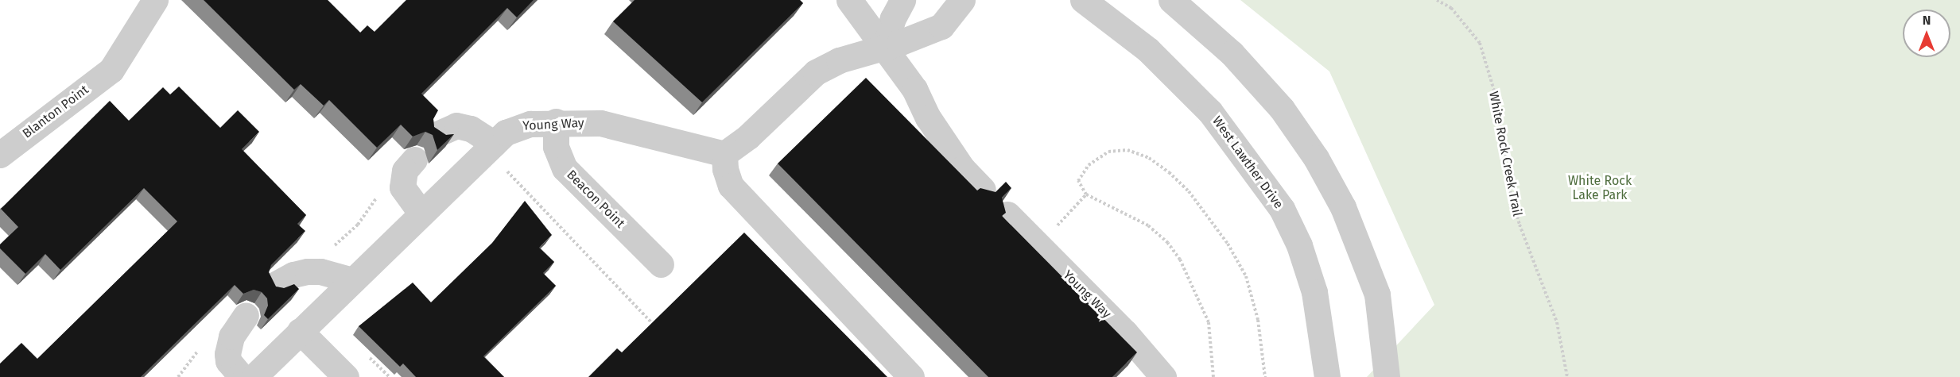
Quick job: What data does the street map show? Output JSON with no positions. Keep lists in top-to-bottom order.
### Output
{
  "streets": {
    "street": [
      "Blanton Point",
      "Young Way",
      "West Lawther Drive",
      "Beacon Point"
    ],
    "path": ["White Rock Creek Trail"]
  },
  "crossings": [
    ["Young Way", "Beacon Point"]
  ],
  "parks": ["White Rock Lake Park"],
  "north": "top"
}
